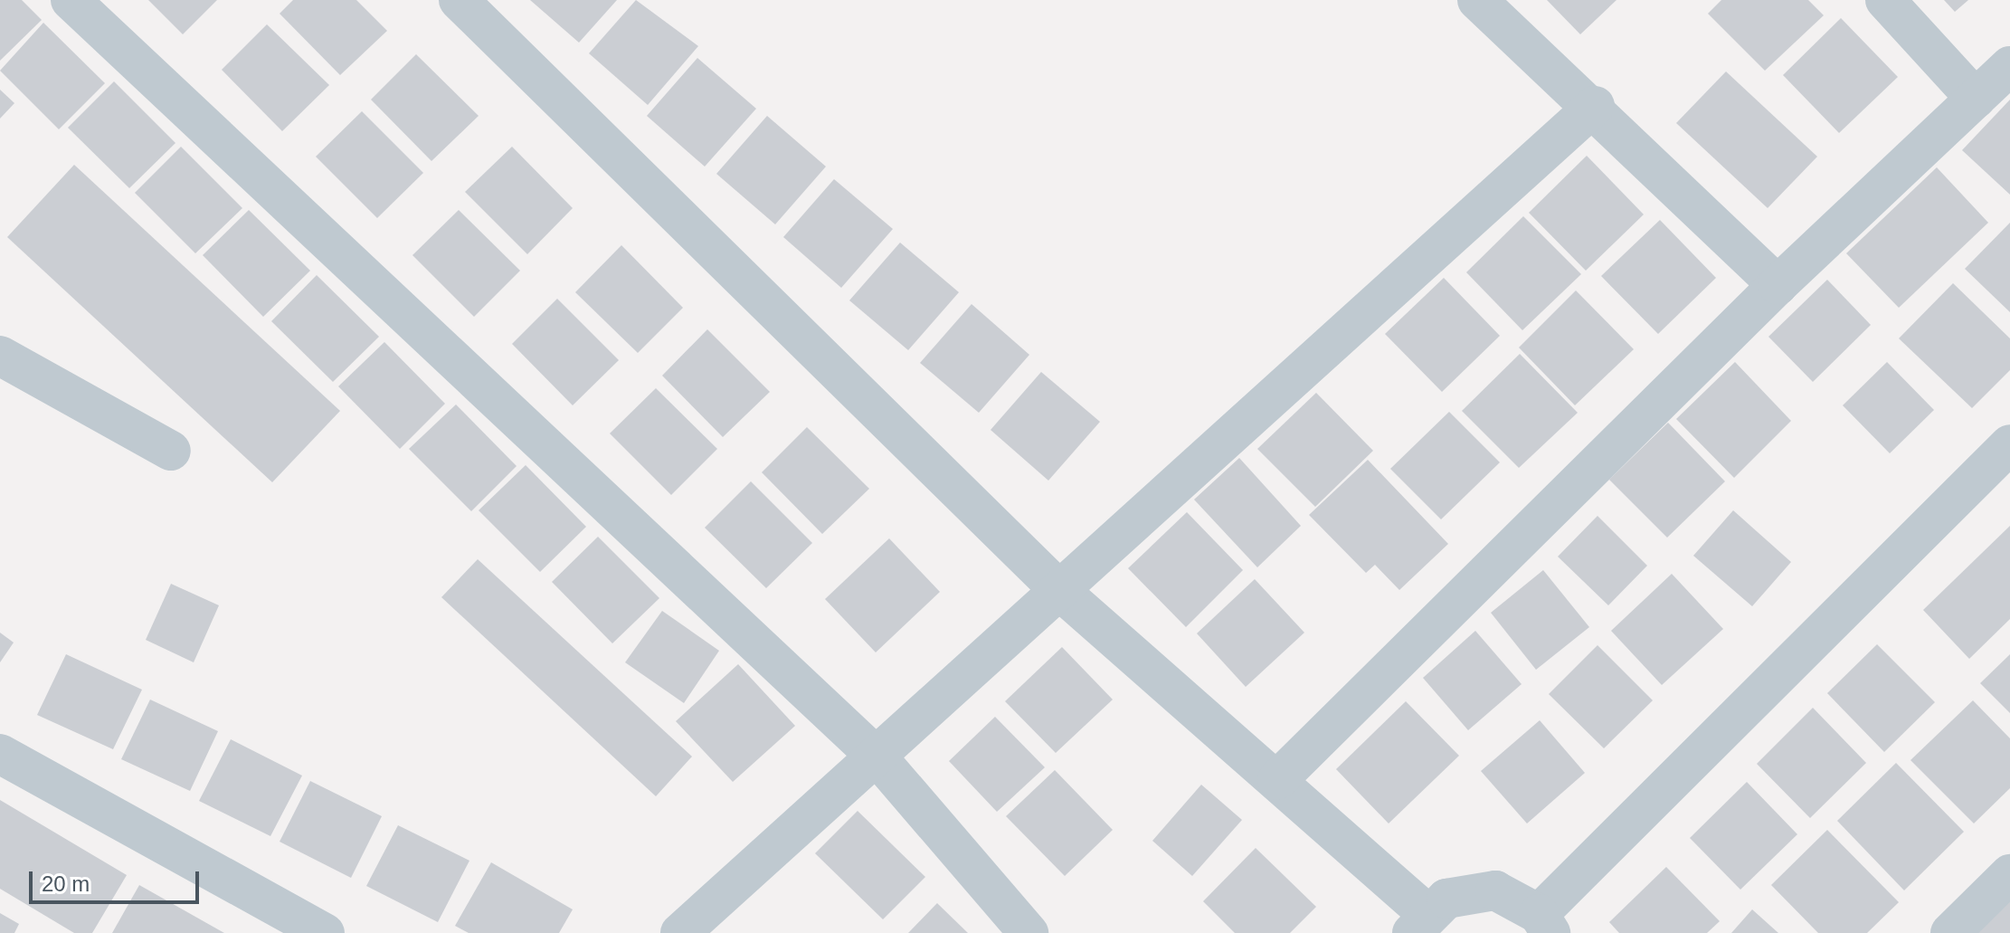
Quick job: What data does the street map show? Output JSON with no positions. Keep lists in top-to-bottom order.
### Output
{
  "scale_bar": "20 m"
}
